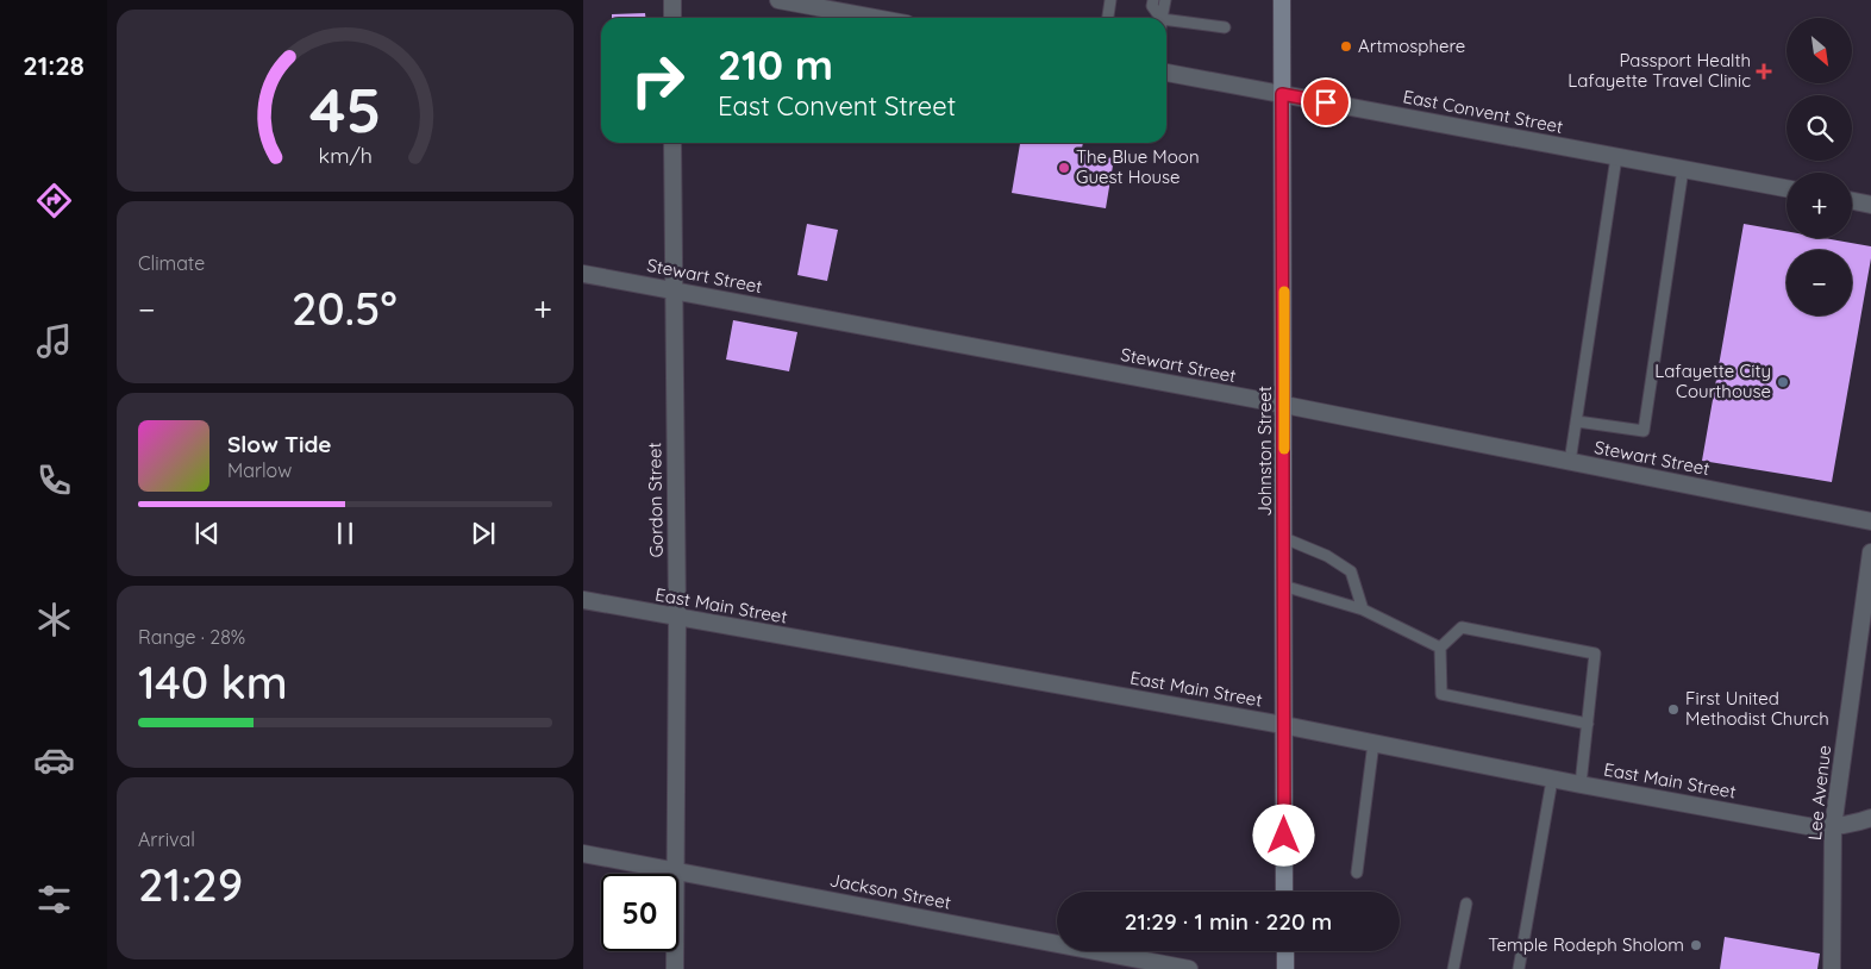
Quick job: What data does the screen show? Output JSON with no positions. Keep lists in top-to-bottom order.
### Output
{
  "streets": {
    "main road": ["Johnston Street"],
    "street": [
      "East Convent Street",
      "Stewart Street",
      "Gordon Street",
      "East Main Street",
      "Lee Avenue",
      "Jackson Street"
    ]
  },
  "crossings": [
    ["East Convent Street", "Johnston Street"],
    ["Stewart Street", "Johnston Street"],
    ["Stewart Street", "Gordon Street"],
    ["Johnston Street", "East Main Street"],
    ["Gordon Street", "East Main Street"],
    ["Gordon Street", "Jackson Street"],
    ["East Main Street", "Lee Avenue"]
  ],
  "places": {
    "other": [
      "Artmosphere",
      "The Blue Moon Guest House",
      "Lafayette City Courthouse",
      "First United Methodist Church",
      "Temple Rodeph Sholom"
    ],
    "health": ["Passport Health Lafayette Travel Clinic"]
  },
  "north": "bottom right",
  "page": {
    "tabs": "21:28",
    "map_buttons": ["+", "−"],
    "turn": ["210 m", "East Convent Street"],
    "tile": [
      "Climate",
      ["Range · 28%", "140 km"],
      ["Arrival", "21:29"]
    ],
    "heat": ["−", "20.5°", "+"],
    "song": ["Slow Tide", "Marlow"],
    "limit": "50",
    "trip": "21:29 · 1 min · 220 m",
    "gauge": ["45", "km/h"]
  }
}
